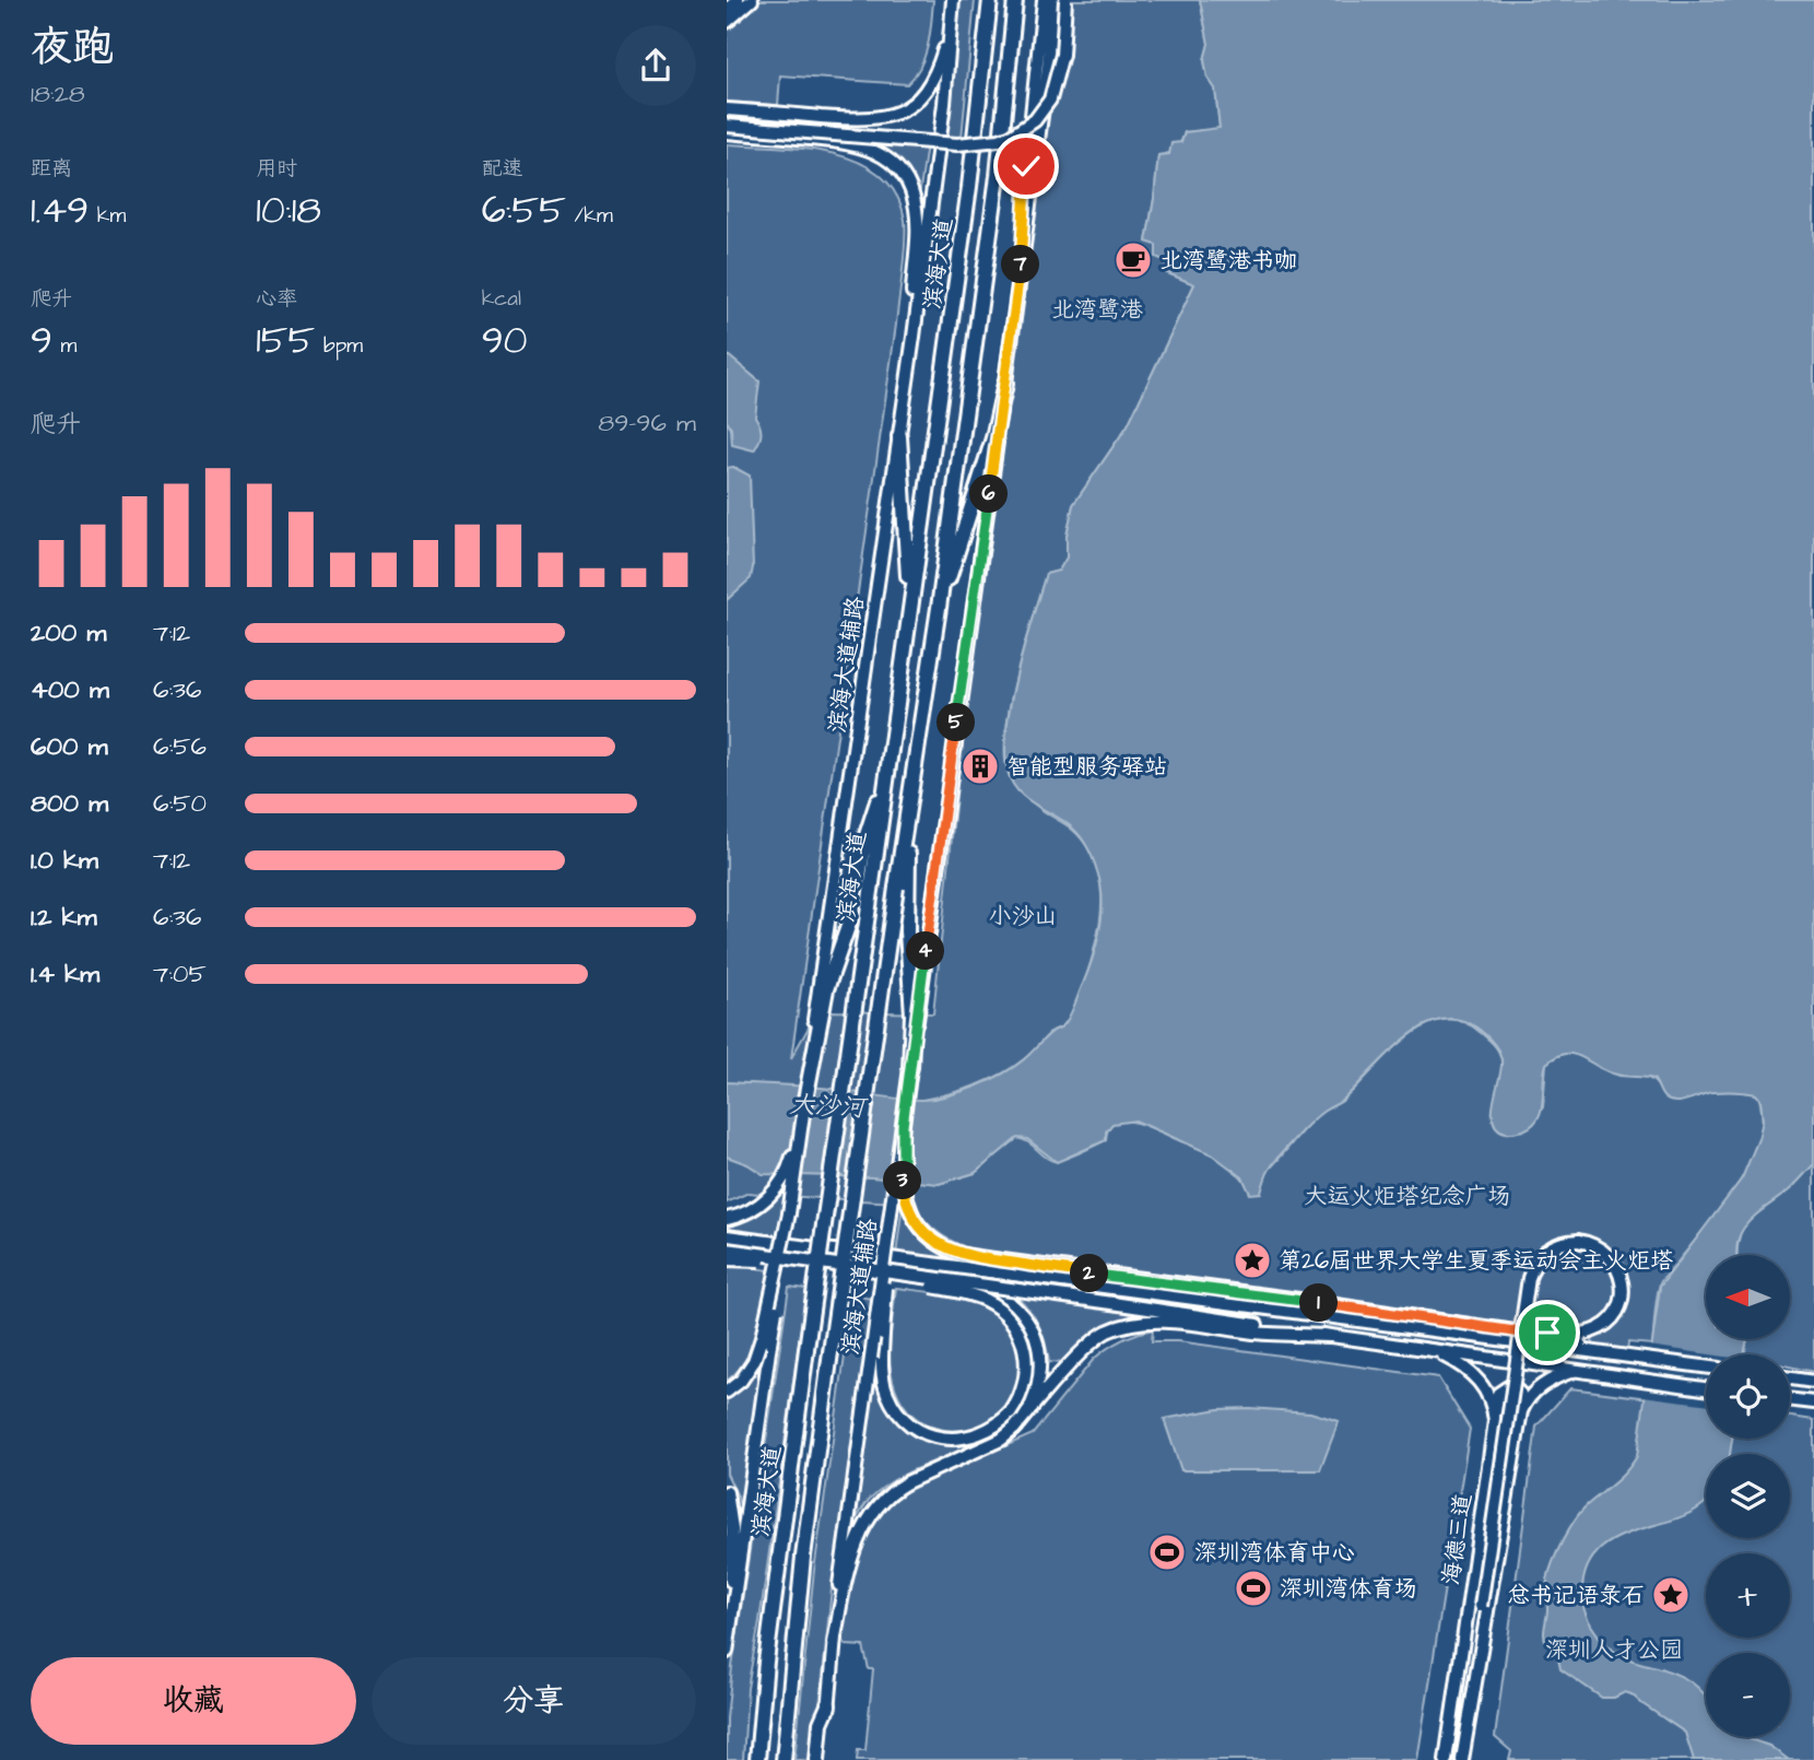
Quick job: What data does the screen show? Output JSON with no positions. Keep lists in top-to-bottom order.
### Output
{
  "streets": {
    "highway": ["滨海大道"],
    "main road": ["滨海大道辅路", "海德三道"]
  },
  "water": ["大沙河"],
  "parks": [
    "北湾鹭港",
    "小沙山",
    "大运火炬塔纪念广场",
    "深圳人才公园"
  ],
  "places": {
    "cafe": ["北湾鹭港书咖"],
    "building": ["智能型服务驿站"],
    "place": ["第26届世界大学生夏季运动会主火炬塔", "总书记语录石"],
    "sports": ["深圳湾体育中心", "深圳湾体育场"]
  },
  "north": "left",
  "page": {
    "heading": ["夜跑", "18:28"],
    "stats": [
      ["距离", "1.49 km"],
      ["用时", "10:18"],
      ["配速", "6:55 /km"],
      ["爬升", "9 m"],
      ["心率", "155 bpm"],
      ["kcal", "90"]
    ],
    "pins": [
      "7",
      "6",
      "5",
      "4",
      "3",
      "2",
      "1"
    ],
    "chart": ["爬升", "89–96 m"],
    "list": [
      {
        "name": "200 m",
        "note": "7:12"
      },
      {
        "name": "400 m",
        "note": "6:36"
      },
      {
        "name": "600 m",
        "note": "6:56"
      },
      {
        "name": "800 m",
        "note": "6:50"
      },
      {
        "name": "1.0 km",
        "note": "7:12"
      },
      {
        "name": "1.2 km",
        "note": "6:36"
      },
      {
        "name": "1.4 km",
        "note": "7:05"
      }
    ],
    "map_buttons": ["+", "−"],
    "buttons": ["收藏", "分享"]
  }
}
